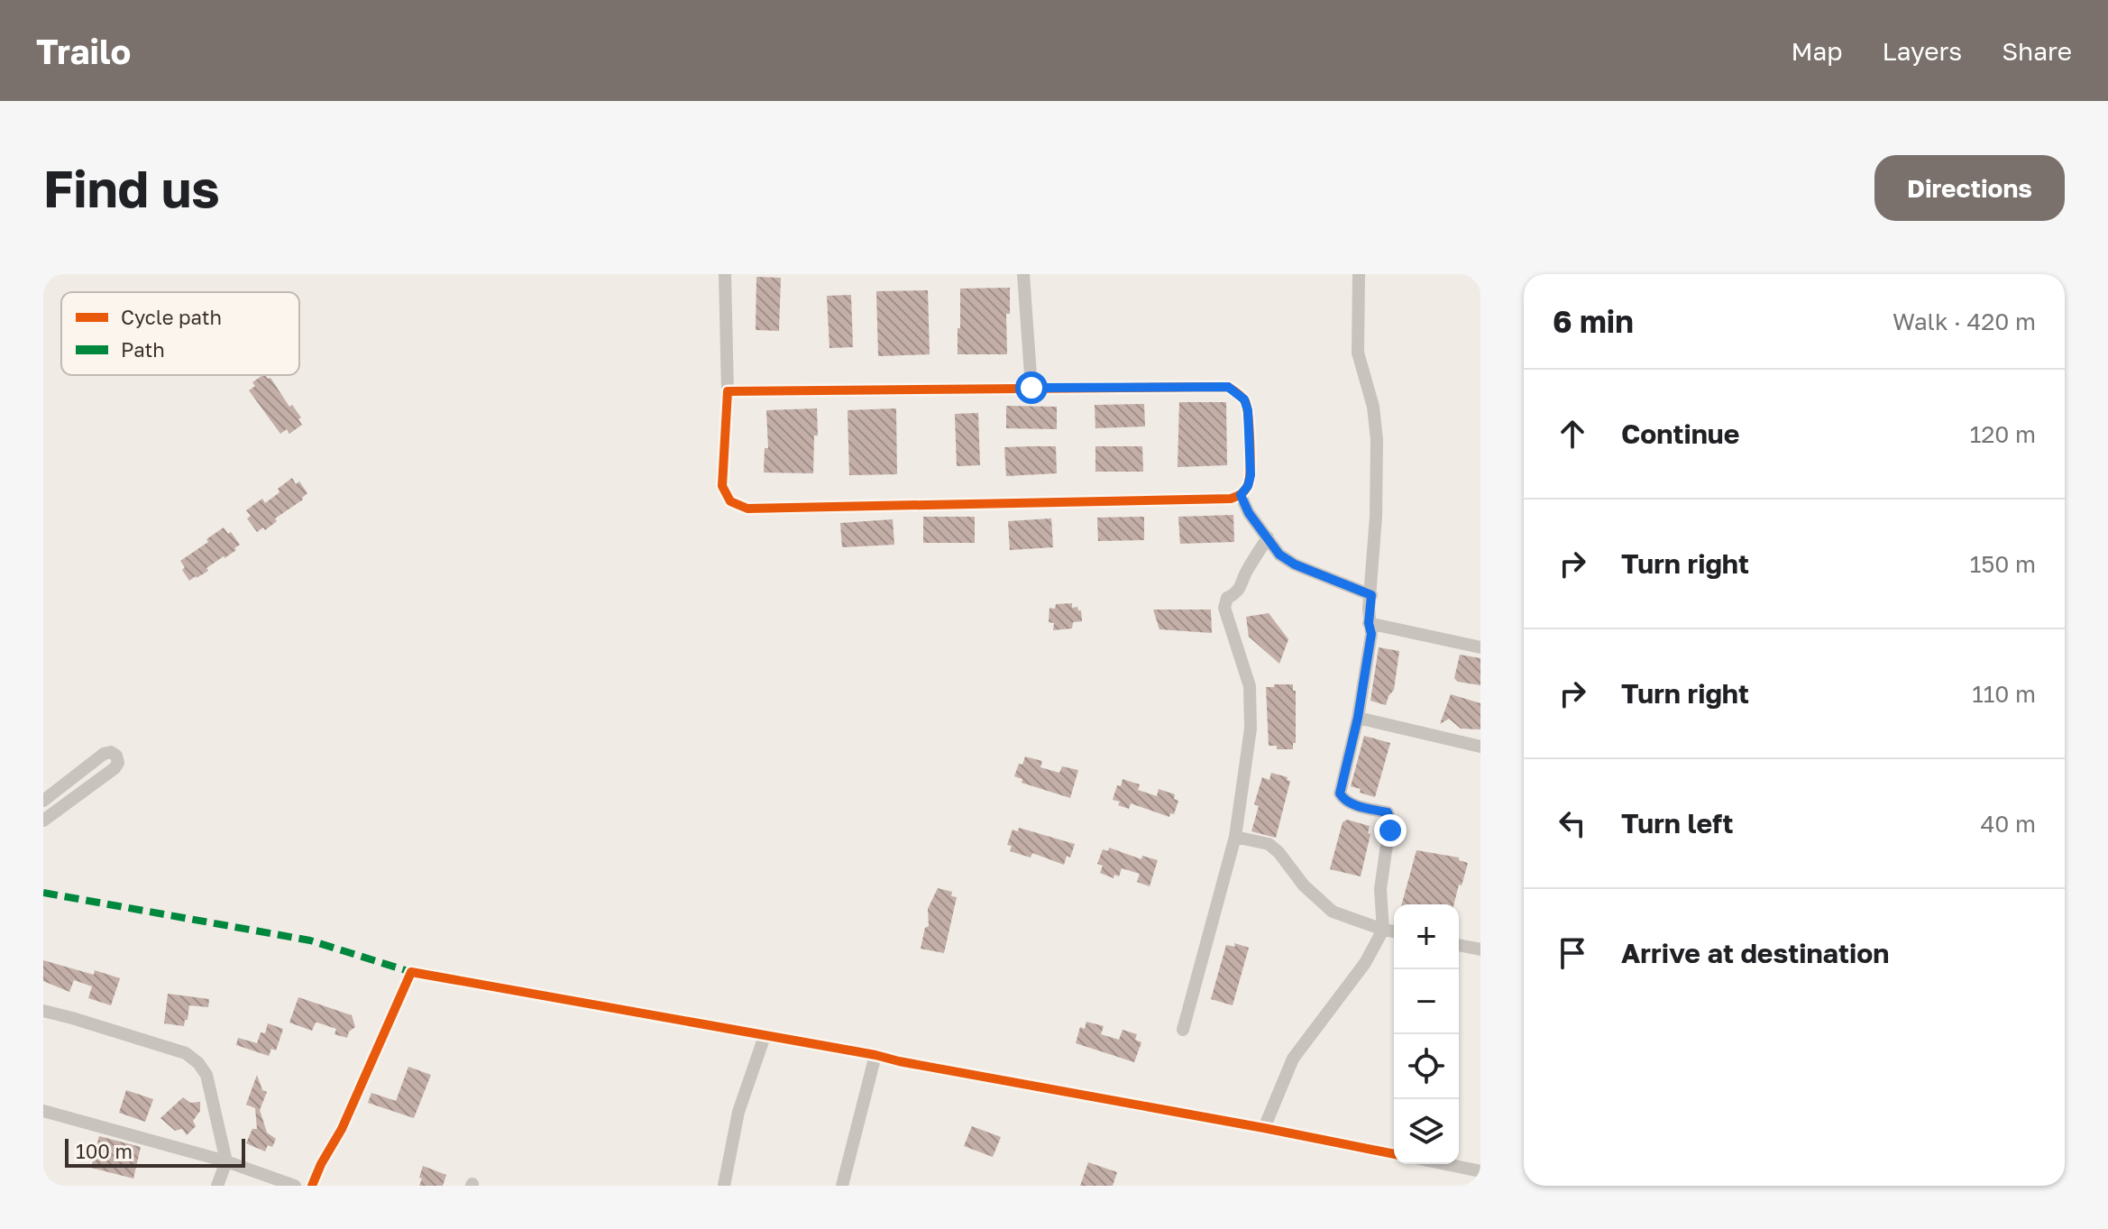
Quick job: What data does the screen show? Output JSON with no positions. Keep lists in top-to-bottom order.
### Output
{
  "legend": ["Cycle path", "Path"],
  "scale_bar": "100 m",
  "page": {
    "header": "Trailo",
    "nav": ["Map", "Layers", "Share"],
    "buttons": "Directions",
    "title": "Find us",
    "heading": ["6 min", "Walk · 420 m"],
    "list": [
      ["Continue", "120 m"],
      ["Turn right", "150 m"],
      ["Turn right", "110 m"],
      ["Turn left", "40 m"],
      "Arrive at destination"
    ],
    "map_buttons": ["+", "−"],
    "scale": "100 m"
  }
}
